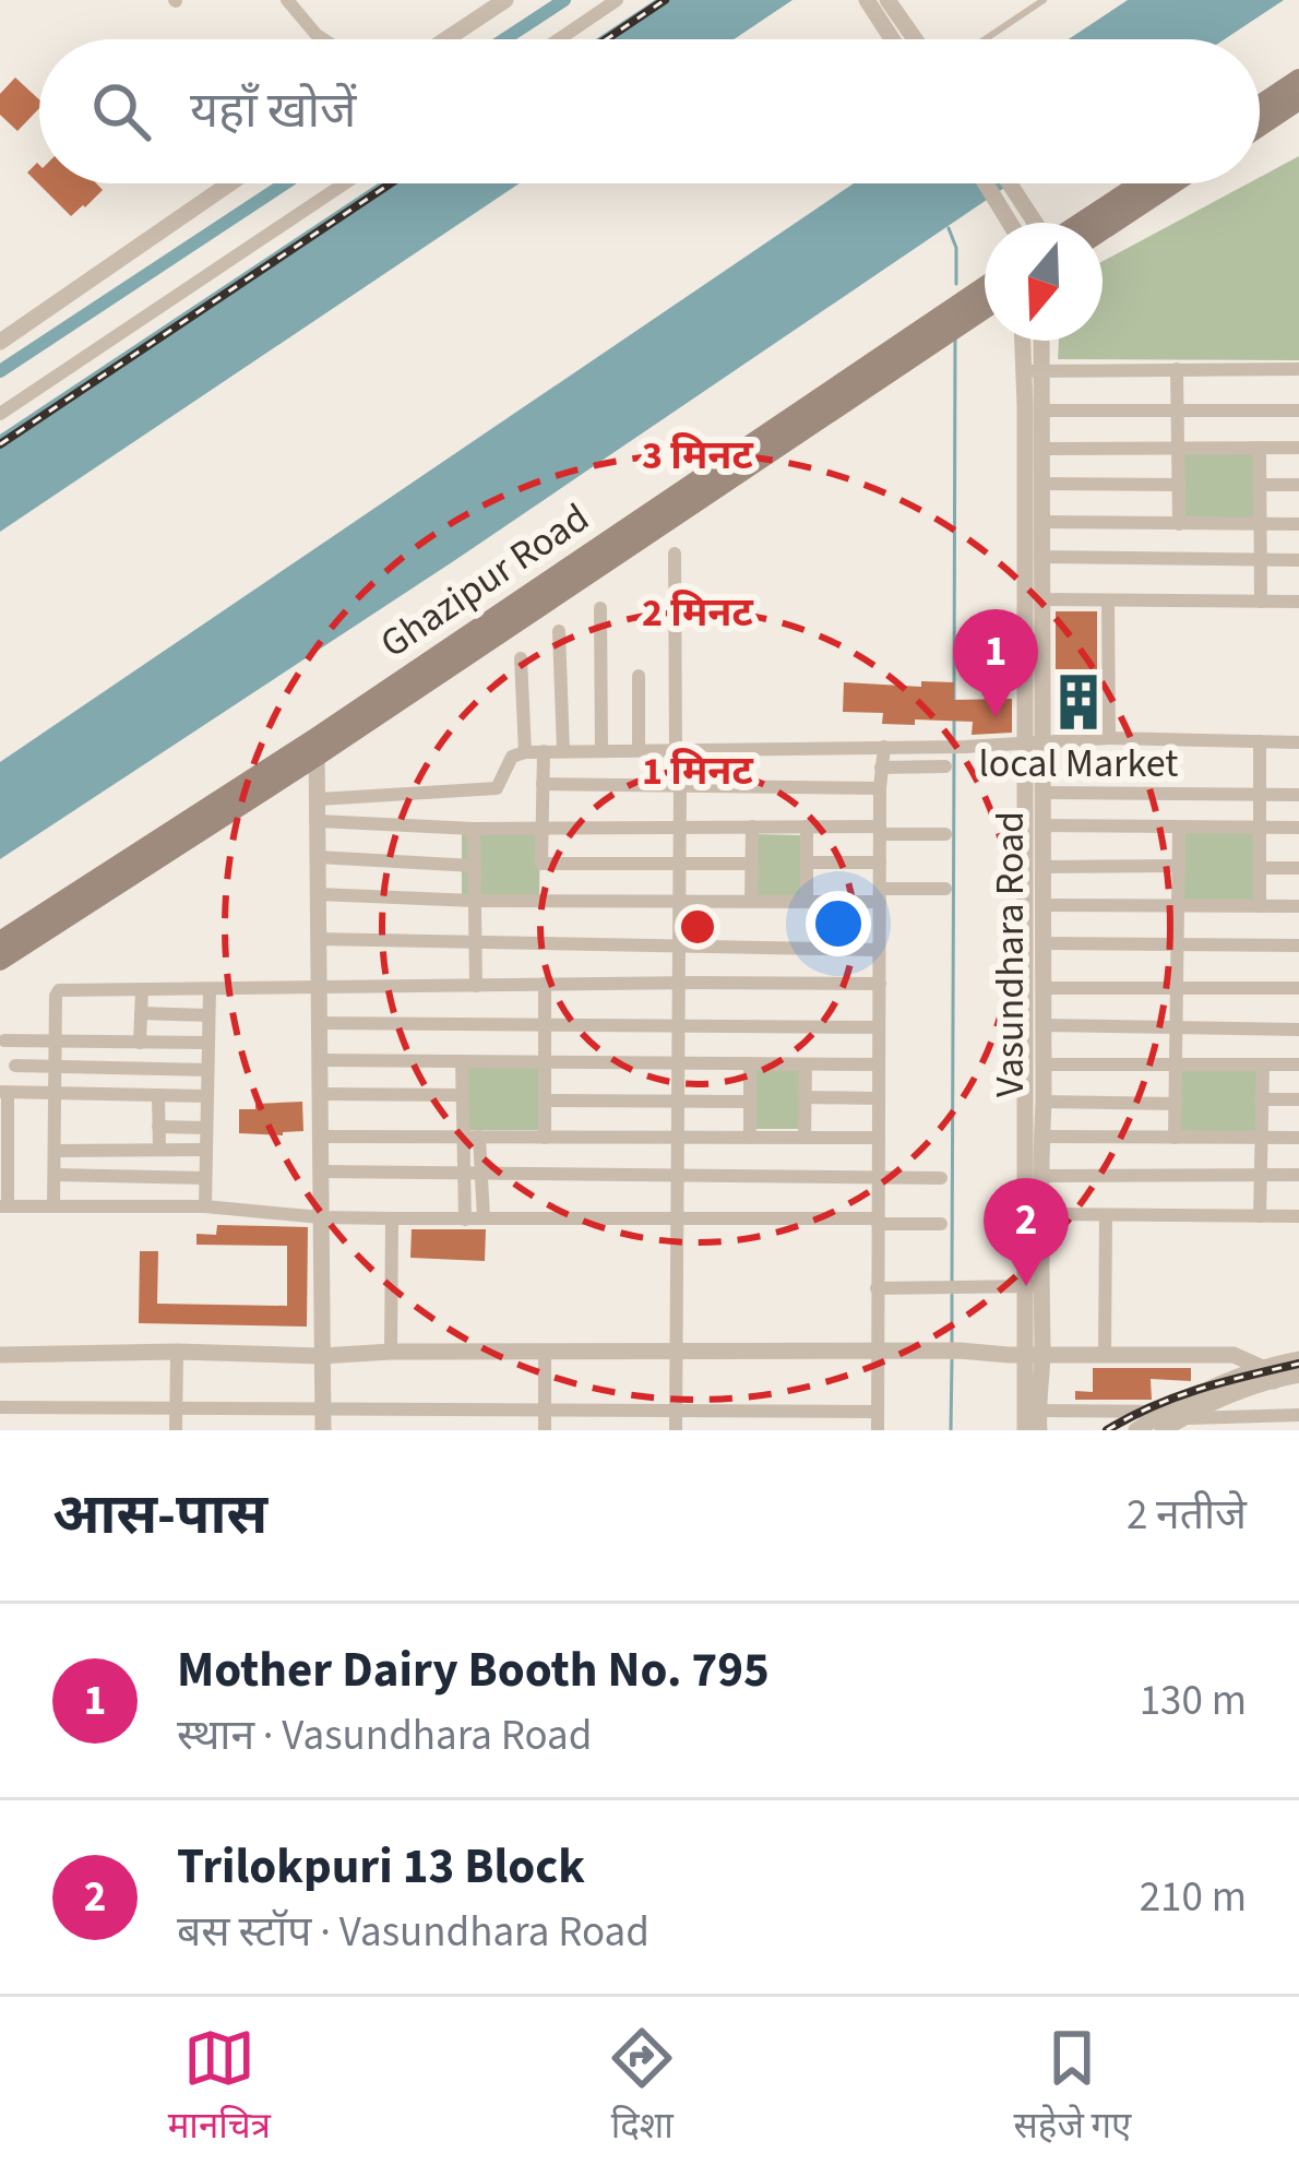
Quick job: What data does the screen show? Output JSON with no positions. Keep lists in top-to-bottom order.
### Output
{
  "streets": {
    "main road": ["Ghazipur Road"],
    "street": ["Vasundhara Road"]
  },
  "places": {
    "building": ["local Market"]
  },
  "north": "bottom",
  "page": {
    "search": "यहाँ खोजें",
    "pins": ["1", "2"],
    "heading": ["आस-पास", "2 नतीजे"],
    "list": [
      {
        "mark": "1",
        "name": "Mother Dairy Booth No. 795",
        "note": "स्थान · Vasundhara Road",
        "value": "130 m"
      },
      {
        "mark": "2",
        "name": "Trilokpuri 13 Block",
        "note": "बस स्टॉप · Vasundhara Road",
        "value": "210 m"
      }
    ],
    "nav": ["मानचित्र", "दिशा", "सहेजे गए"]
  },
  "rings": ["3 मिनट", "2 मिनट", "1 मिनट"]
}
